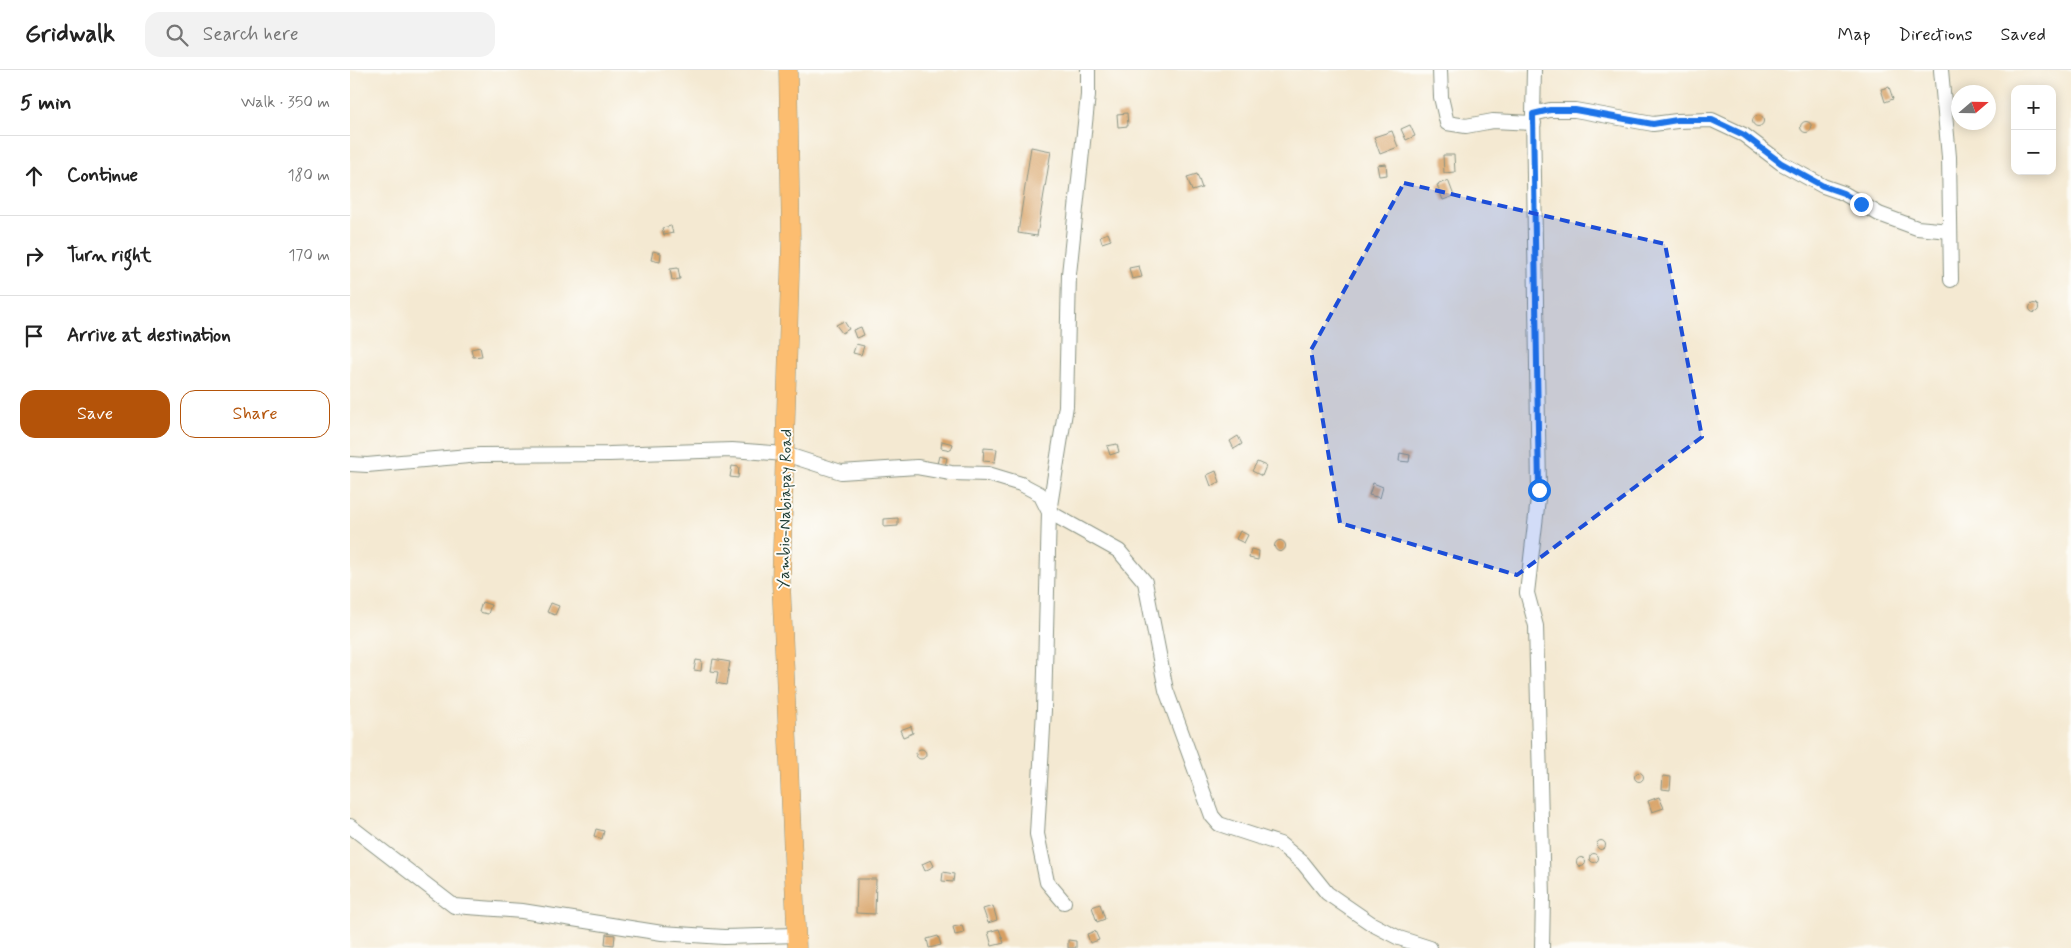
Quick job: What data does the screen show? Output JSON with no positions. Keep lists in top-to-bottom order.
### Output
{
  "streets": {
    "main road": ["Yambio-Nabiapay Road"]
  },
  "north": "right",
  "page": {
    "header": "Gridwalk",
    "search": "Search here",
    "nav": ["Map", "Directions", "Saved"],
    "heading": ["5 min", "Walk · 350 m"],
    "map_buttons": ["+", "−"],
    "list": [
      ["Continue", "180 m"],
      ["Turn right", "170 m"],
      "Arrive at destination"
    ],
    "buttons": ["Save", "Share"]
  }
}
